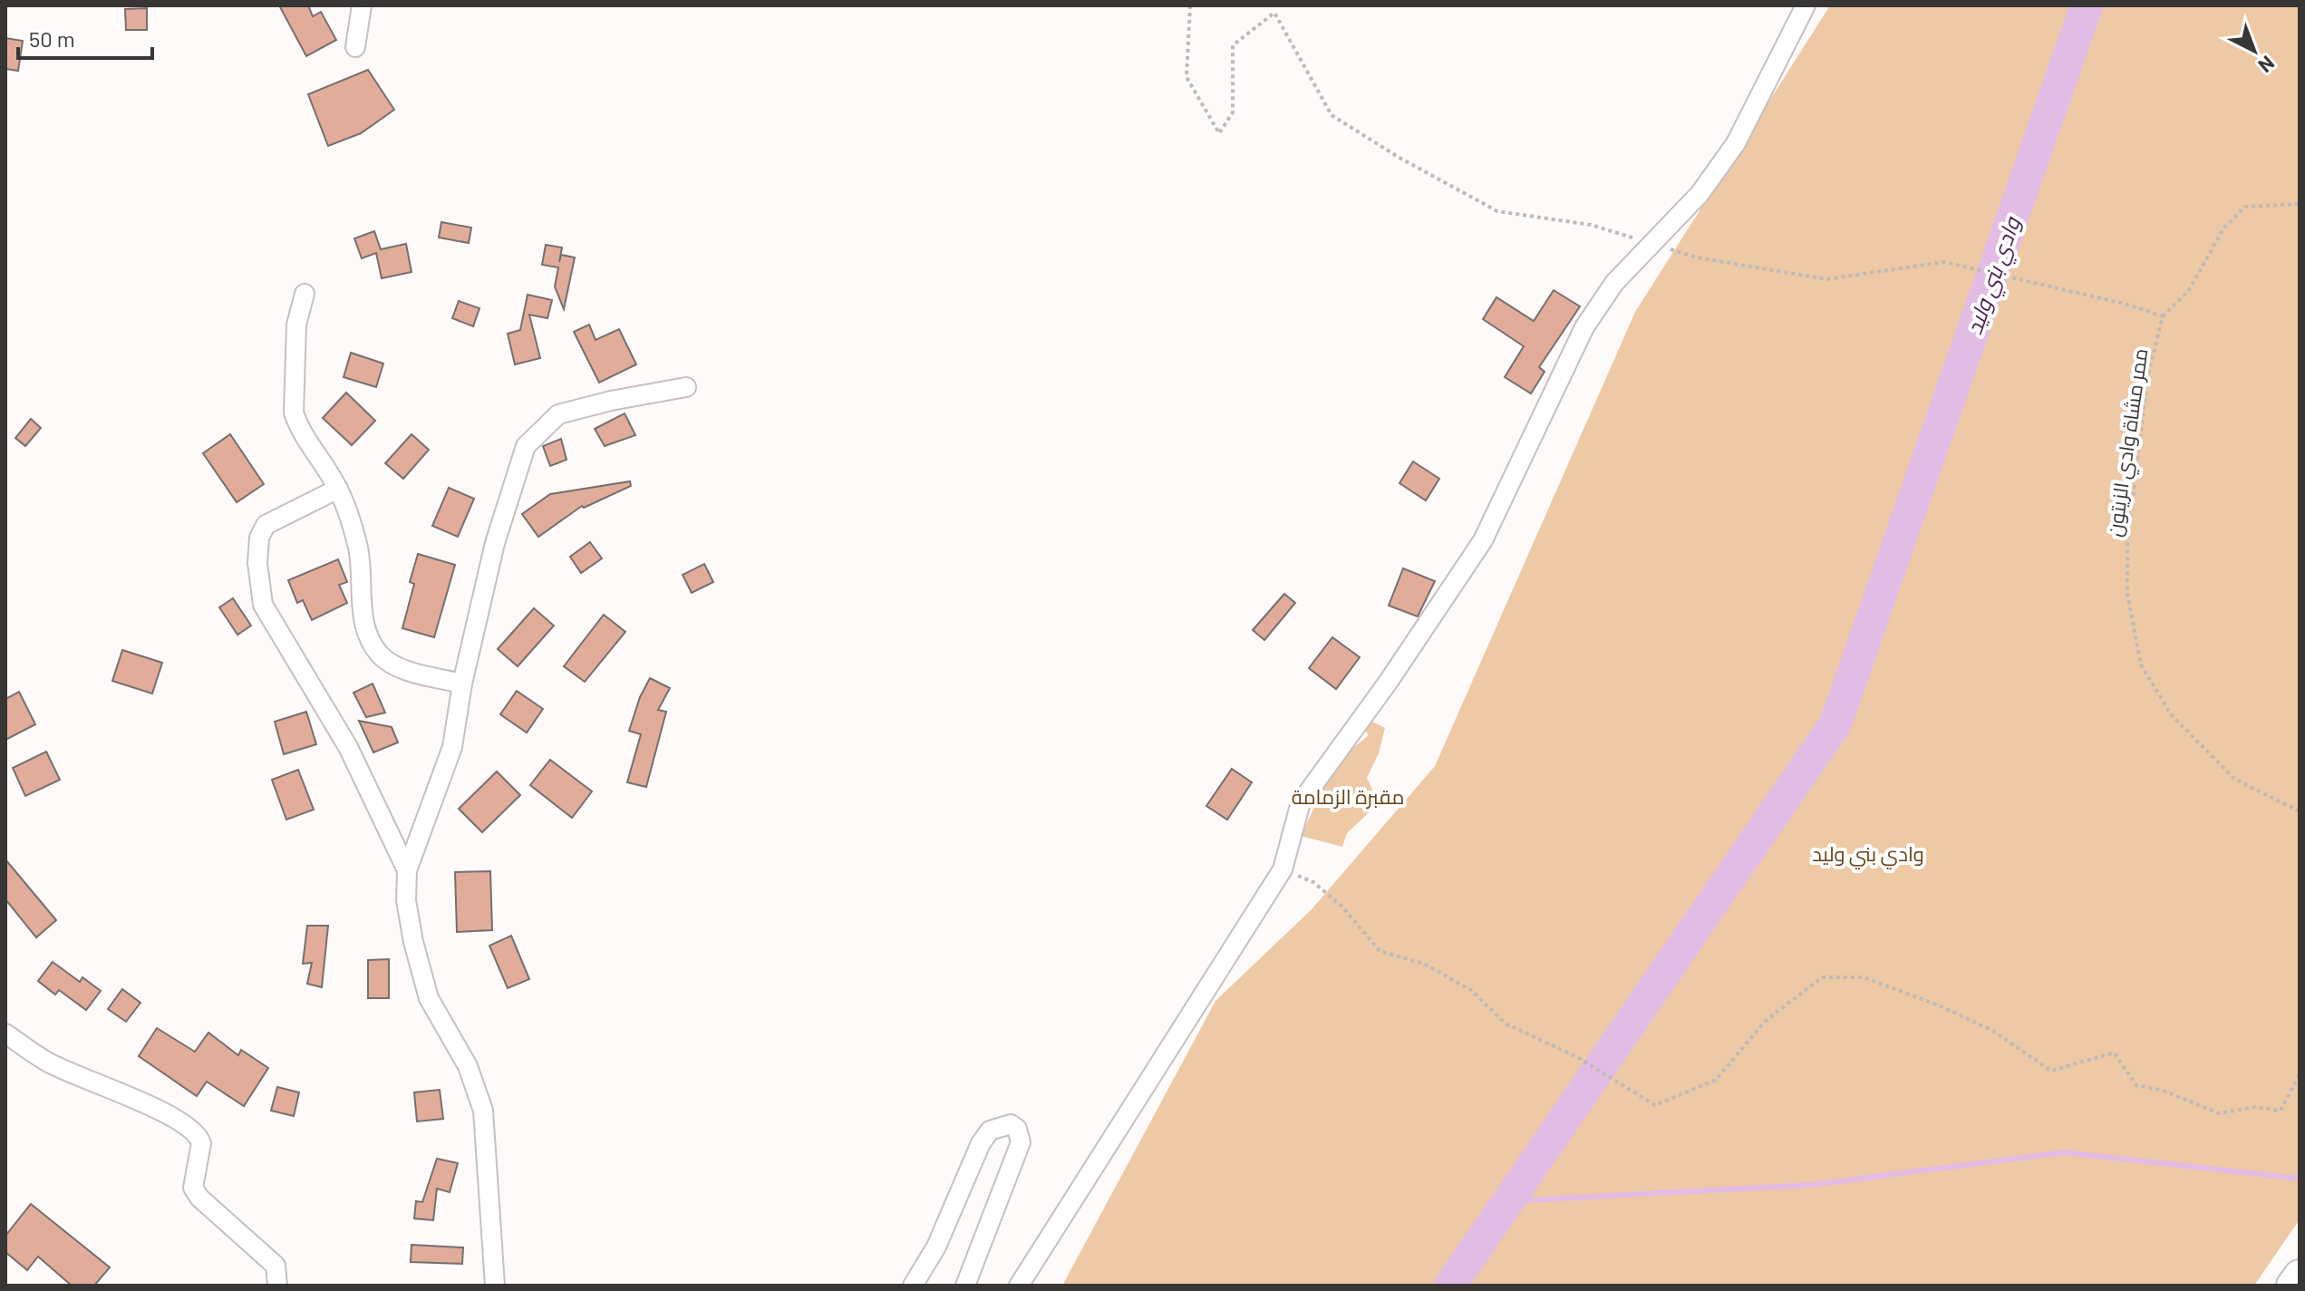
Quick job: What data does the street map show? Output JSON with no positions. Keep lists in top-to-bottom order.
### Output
{
  "streets": {
    "path": ["ممر مشاة وادي الزيتون"]
  },
  "water": ["وادي بني وليد"],
  "parks": ["مقبرة الزمامة", "وادي بني وليد"],
  "scale_bar": "50 m",
  "north": "bottom right"
}
